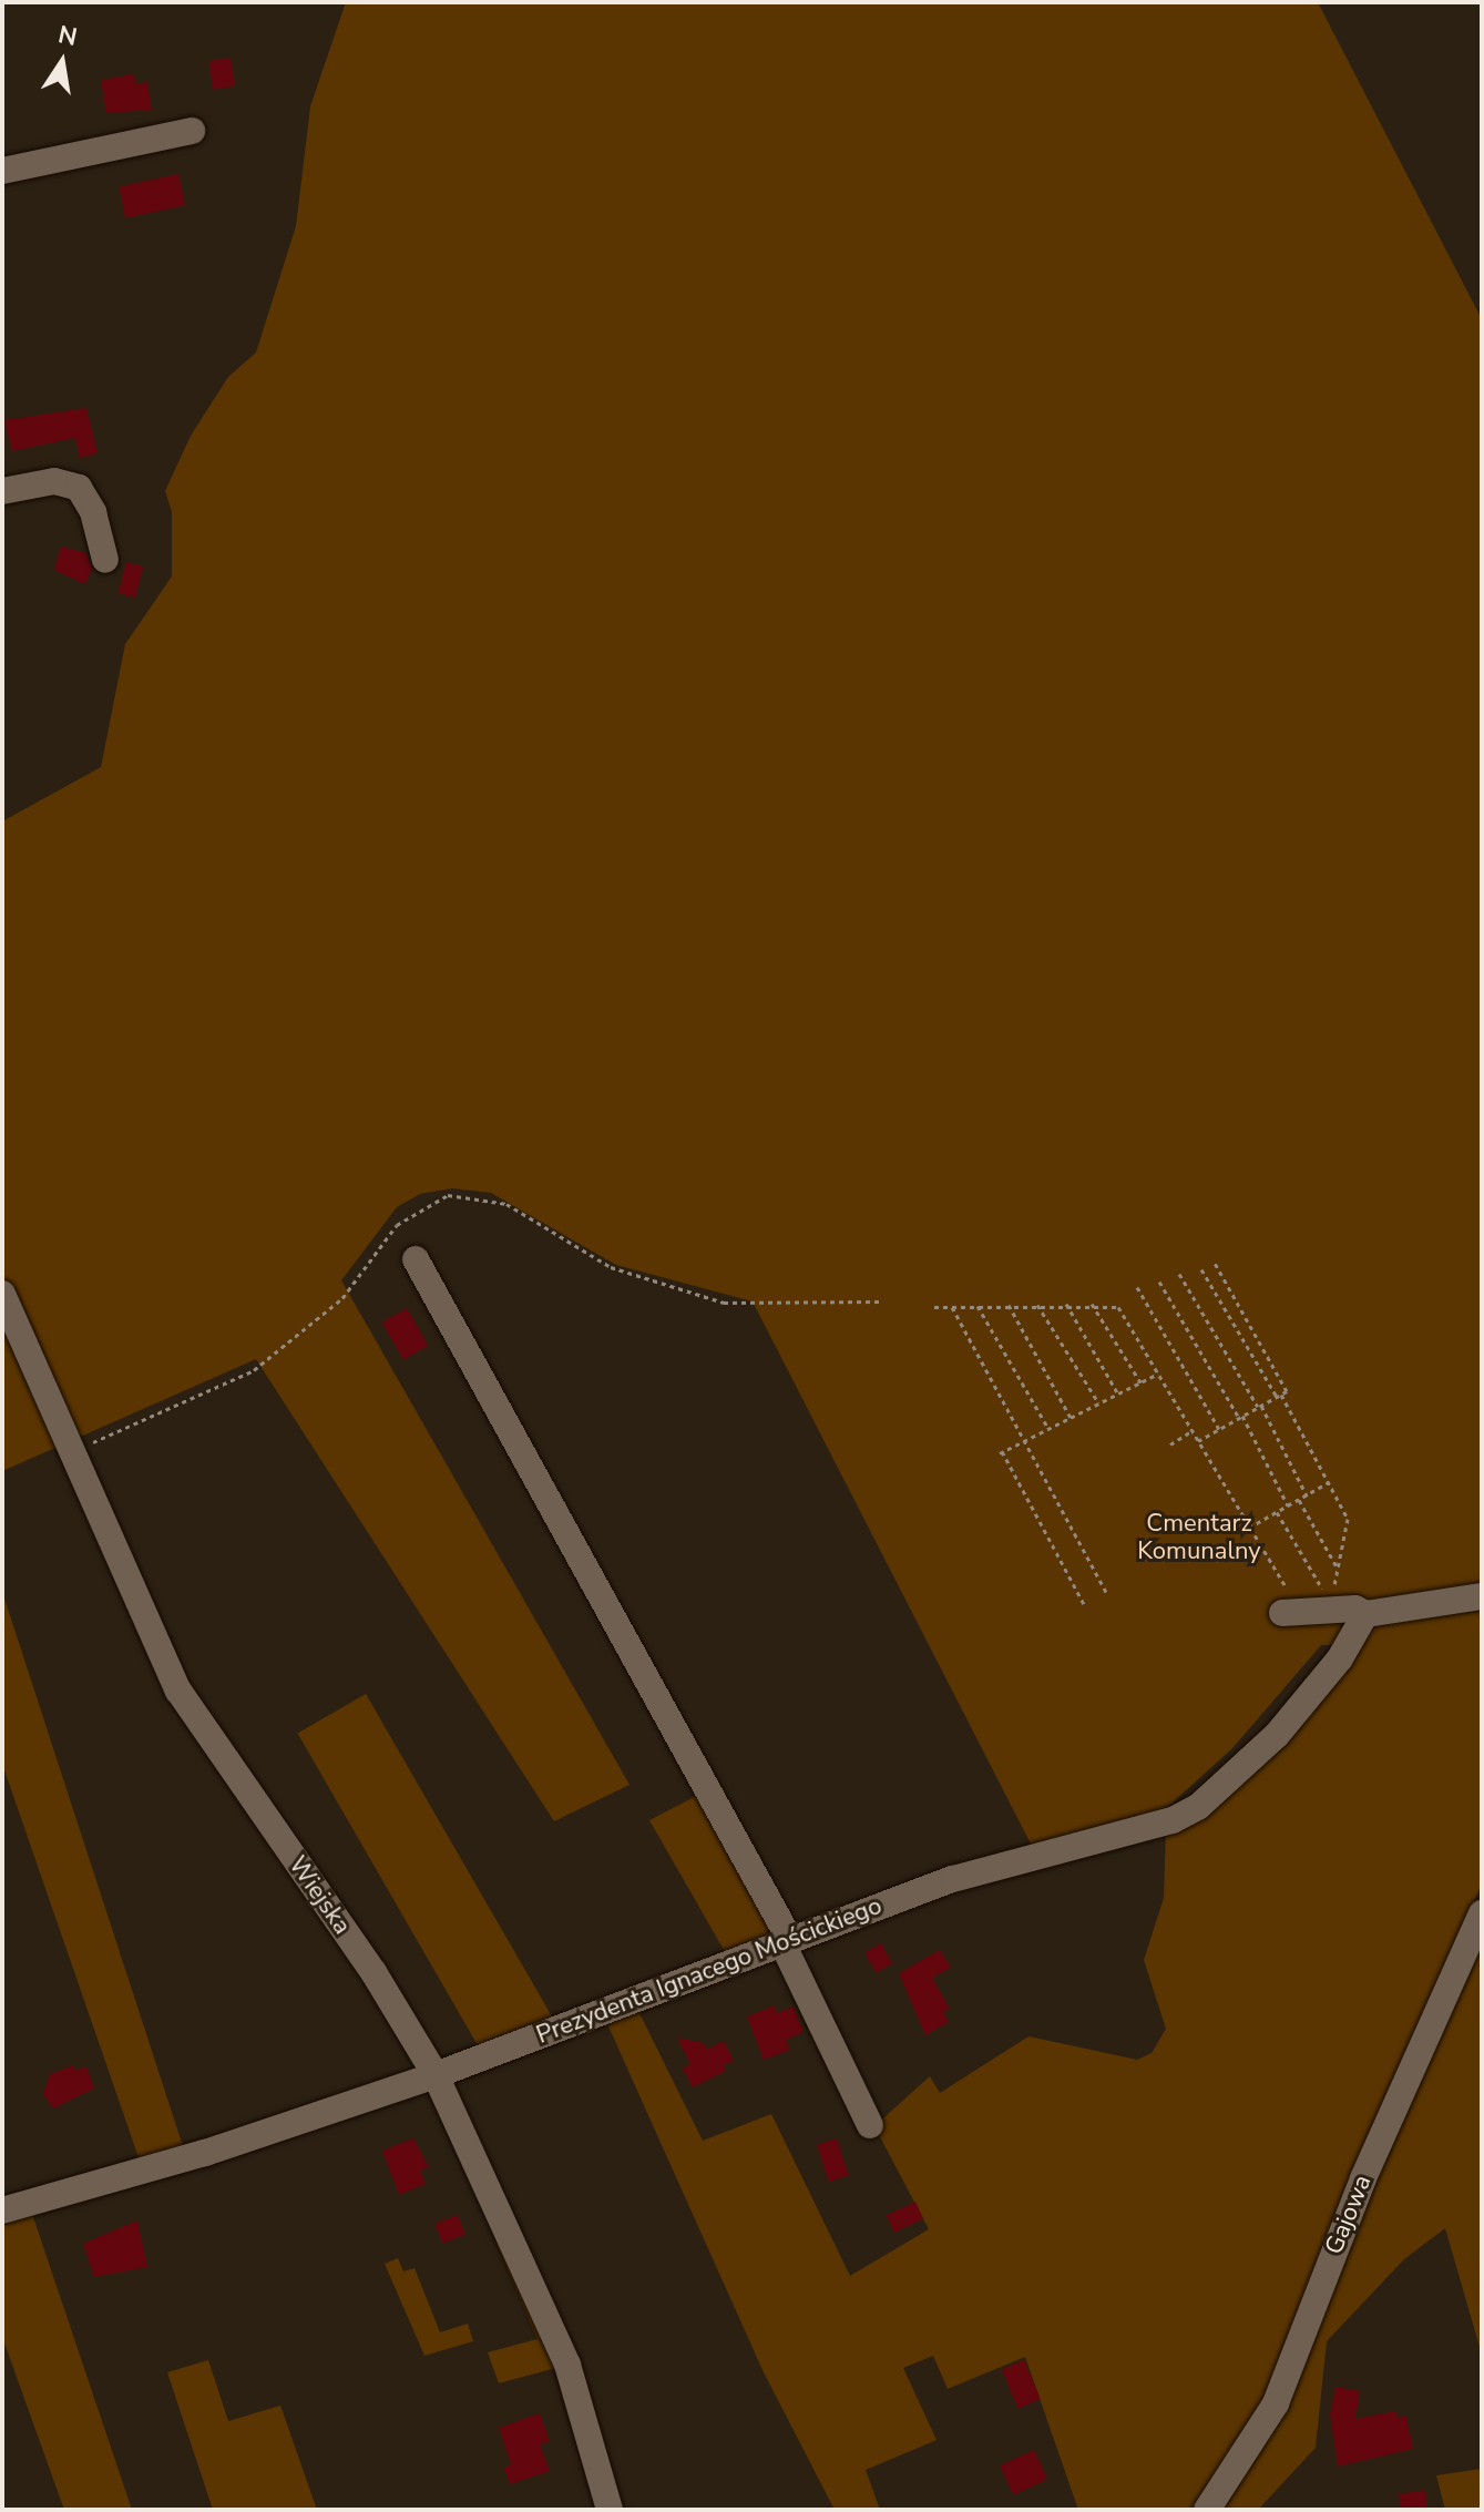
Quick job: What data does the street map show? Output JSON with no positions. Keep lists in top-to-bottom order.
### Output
{
  "streets": {
    "street": ["Wiejska", "Prezydenta Ignacego Mościckiego", "Gajowa"]
  },
  "crossings": [
    ["Wiejska", "Prezydenta Ignacego Mościckiego"]
  ],
  "parks": ["Cmentarz Komunalny"],
  "north": "top"
}
